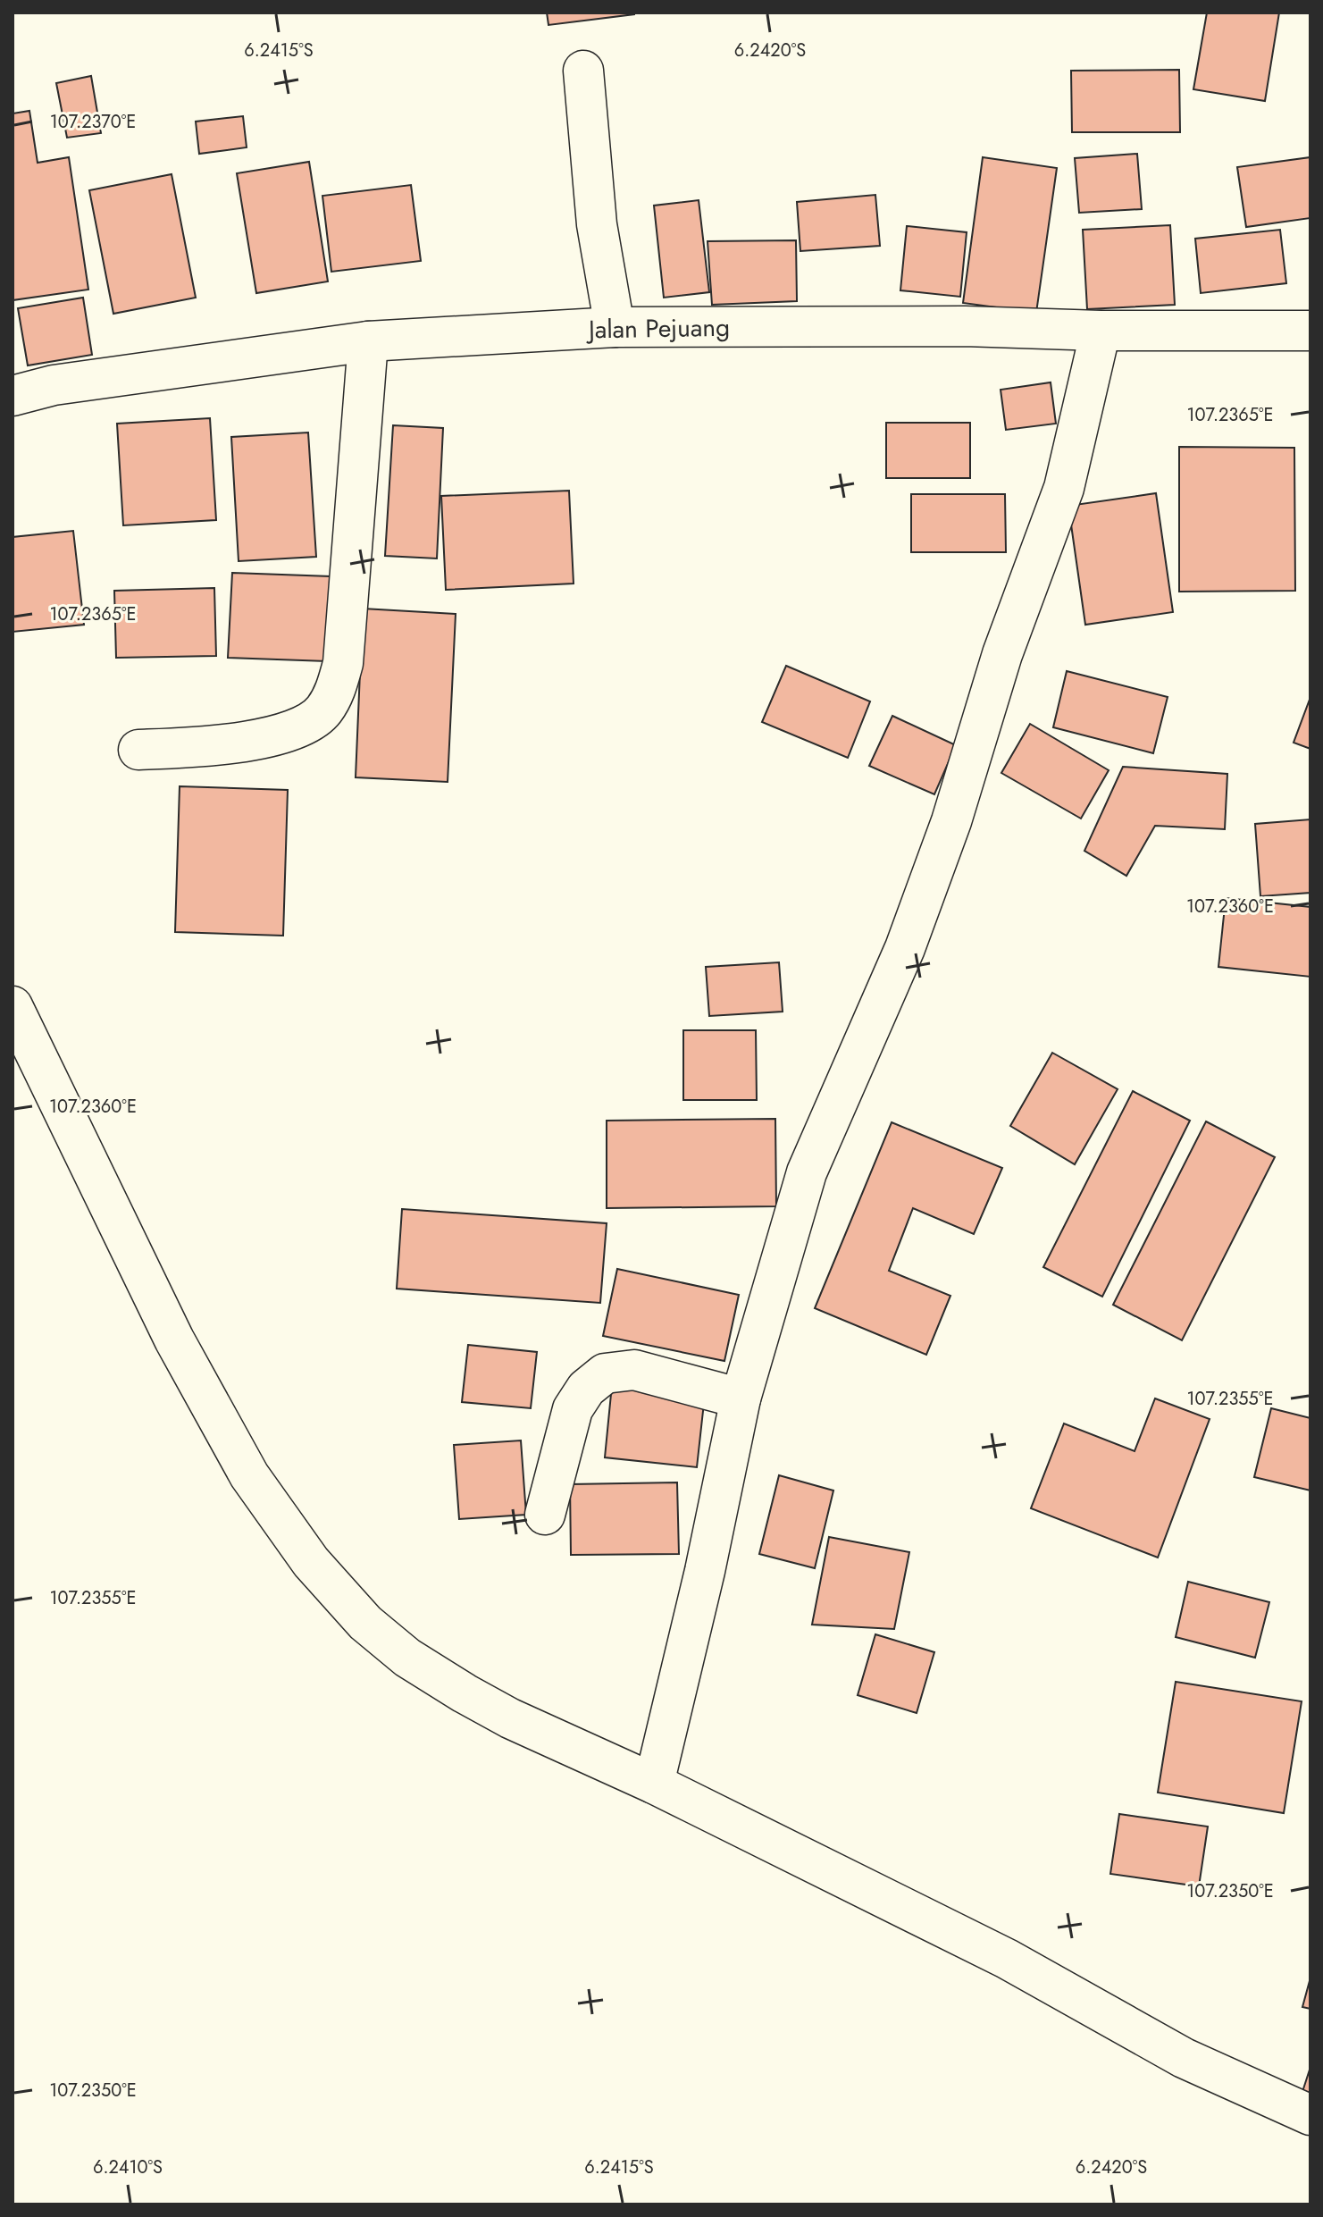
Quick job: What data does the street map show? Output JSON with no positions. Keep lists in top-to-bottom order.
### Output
{
  "streets": {
    "street": ["Jalan Pejuang"]
  },
  "coordinates": [
    "6.2415°S",
    "6.2420°S",
    "107.2370°E",
    "107.2365°E",
    "107.2360°E",
    "107.2355°E",
    "107.2350°E",
    "6.2410°S"
  ]
}
